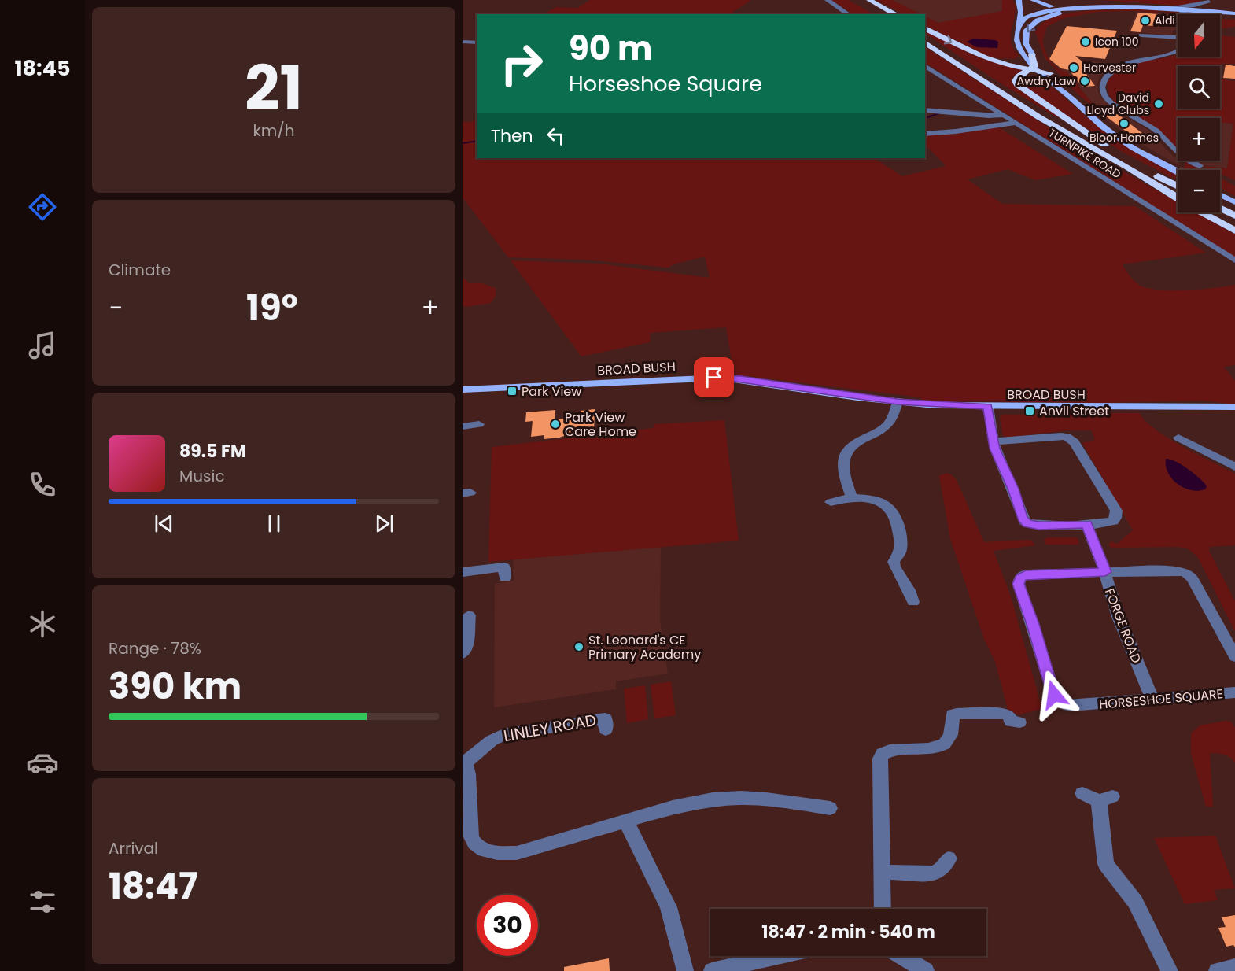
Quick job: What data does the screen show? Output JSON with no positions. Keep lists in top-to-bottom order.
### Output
{
  "streets": {
    "main road": ["BROAD BUSH"],
    "street": [
      "TURNPIKE ROAD",
      "FORGE ROAD",
      "HORSESHOE SQUARE",
      "LINLEY ROAD"
    ]
  },
  "crossings": [
    ["FORGE ROAD", "HORSESHOE SQUARE"]
  ],
  "places": {
    "other": [
      "Aldi",
      "Icon 100",
      "Harvester",
      "Awdry Law",
      "David Lloyd Clubs",
      "Bloor Homes",
      "Park View Care Home",
      "St. Leonard's CE Primary Academy"
    ],
    "transit": ["Park View", "Anvil Street"]
  },
  "north": "bottom",
  "page": {
    "tabs": "18:45",
    "tile": [
      ["21", "km/h"],
      "Climate",
      ["Range · 78%", "390 km"],
      ["Arrival", "18:47"]
    ],
    "map_buttons": ["+", "−"],
    "turn": ["90 m", "Horseshoe Square"],
    "then": "Then",
    "heat": ["−", "19°", "+"],
    "song": ["89.5 FM", "Music"],
    "limit": "30",
    "trip": "18:47 · 2 min · 540 m"
  }
}
